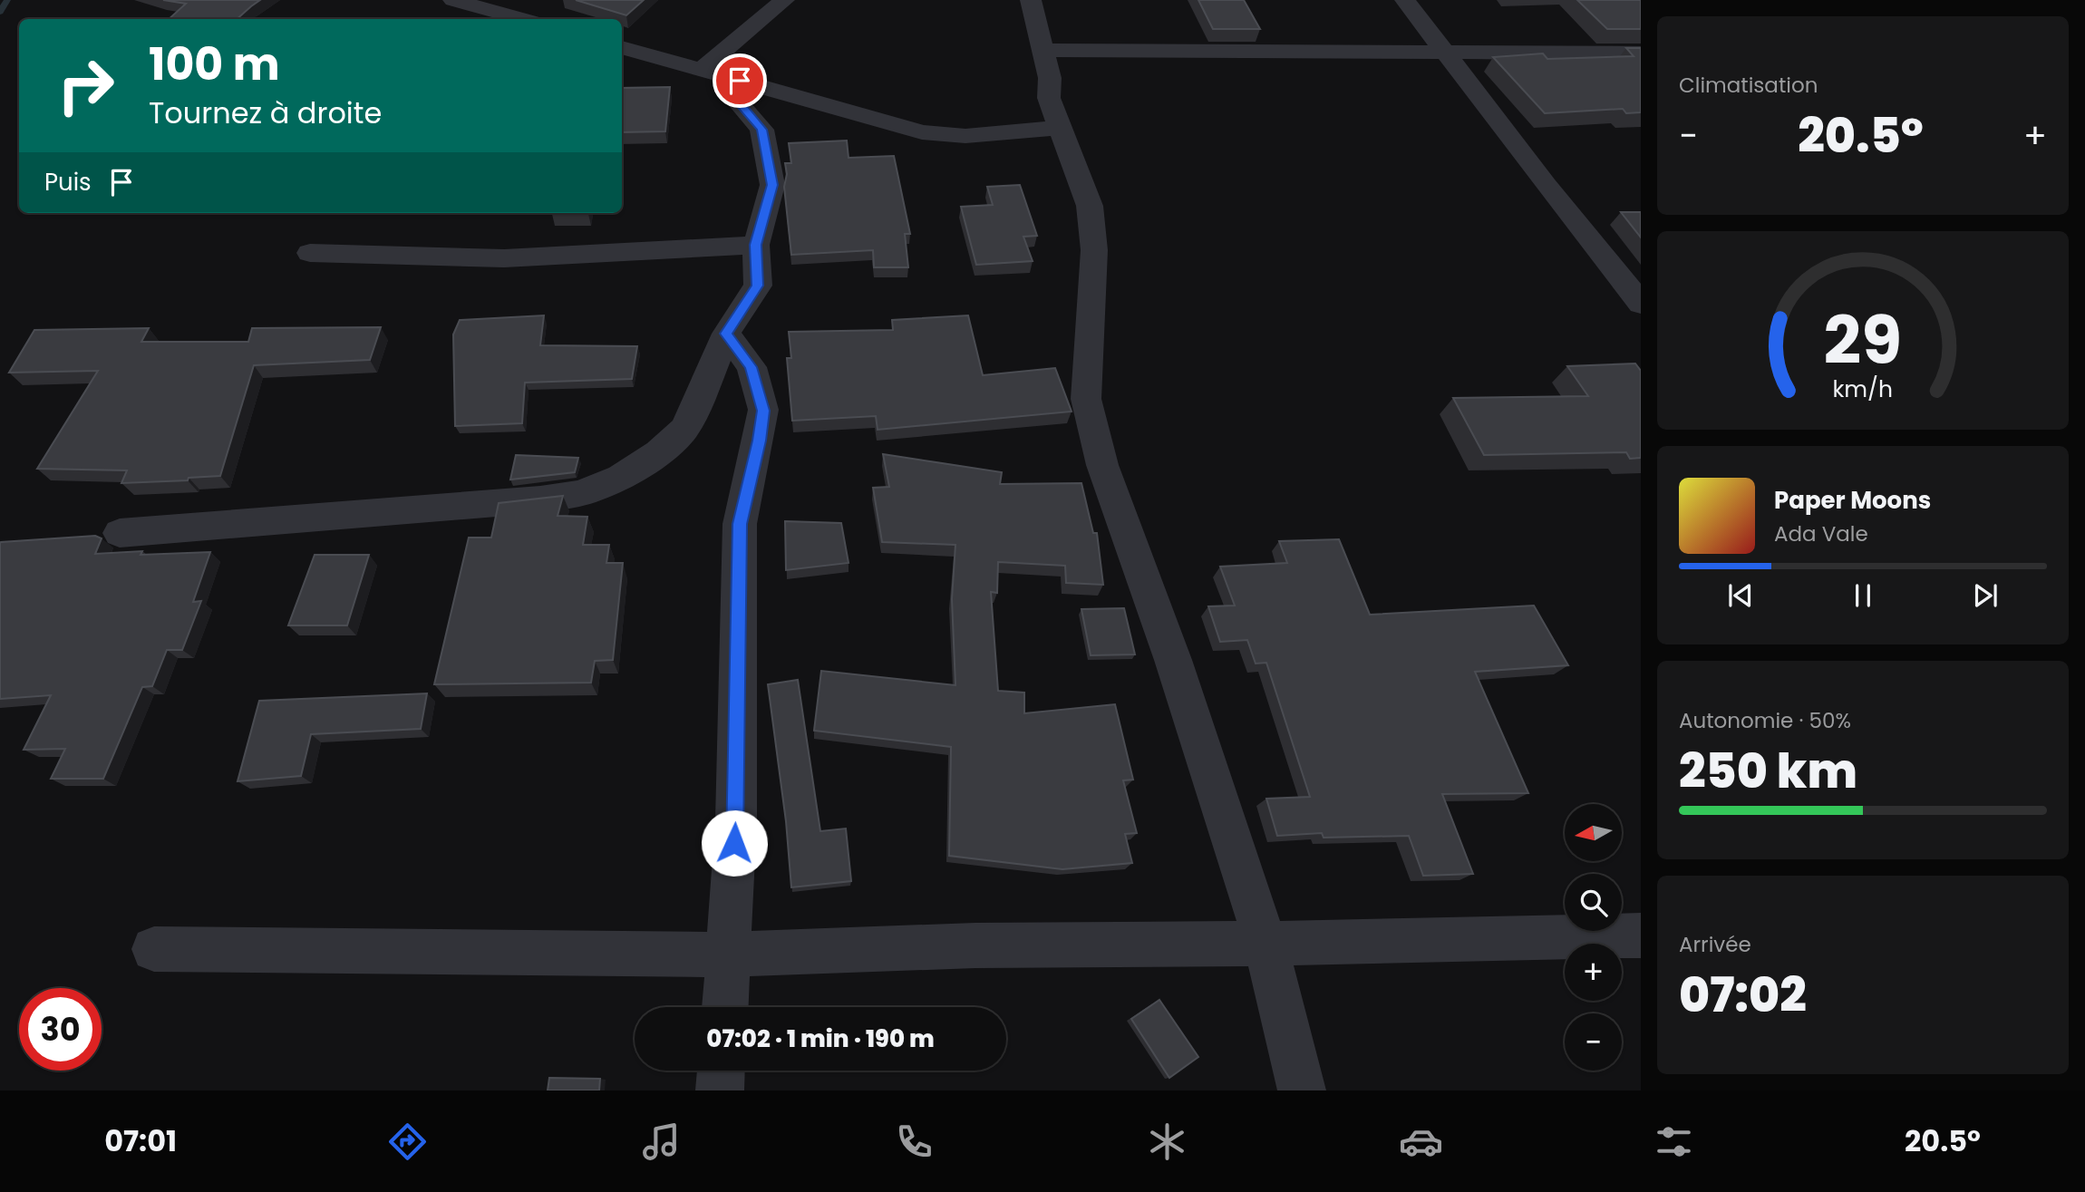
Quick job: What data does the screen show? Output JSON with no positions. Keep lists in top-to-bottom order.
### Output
{
  "north": "left",
  "page": {
    "tile": [
      "Climatisation",
      ["Autonomie · 50%", "250 km"],
      ["Arrivée", "07:02"]
    ],
    "turn": ["100 m", "Tournez à droite"],
    "heat": ["−", "20.5°", "+"],
    "then": "Puis",
    "song": ["Paper Moons", "Ada Vale"],
    "map_buttons": ["+", "−"],
    "limit": "30",
    "trip": "07:02 · 1 min · 190 m",
    "tabs": ["07:01", "20.5°"],
    "gauge": ["29", "km/h"]
  }
}
